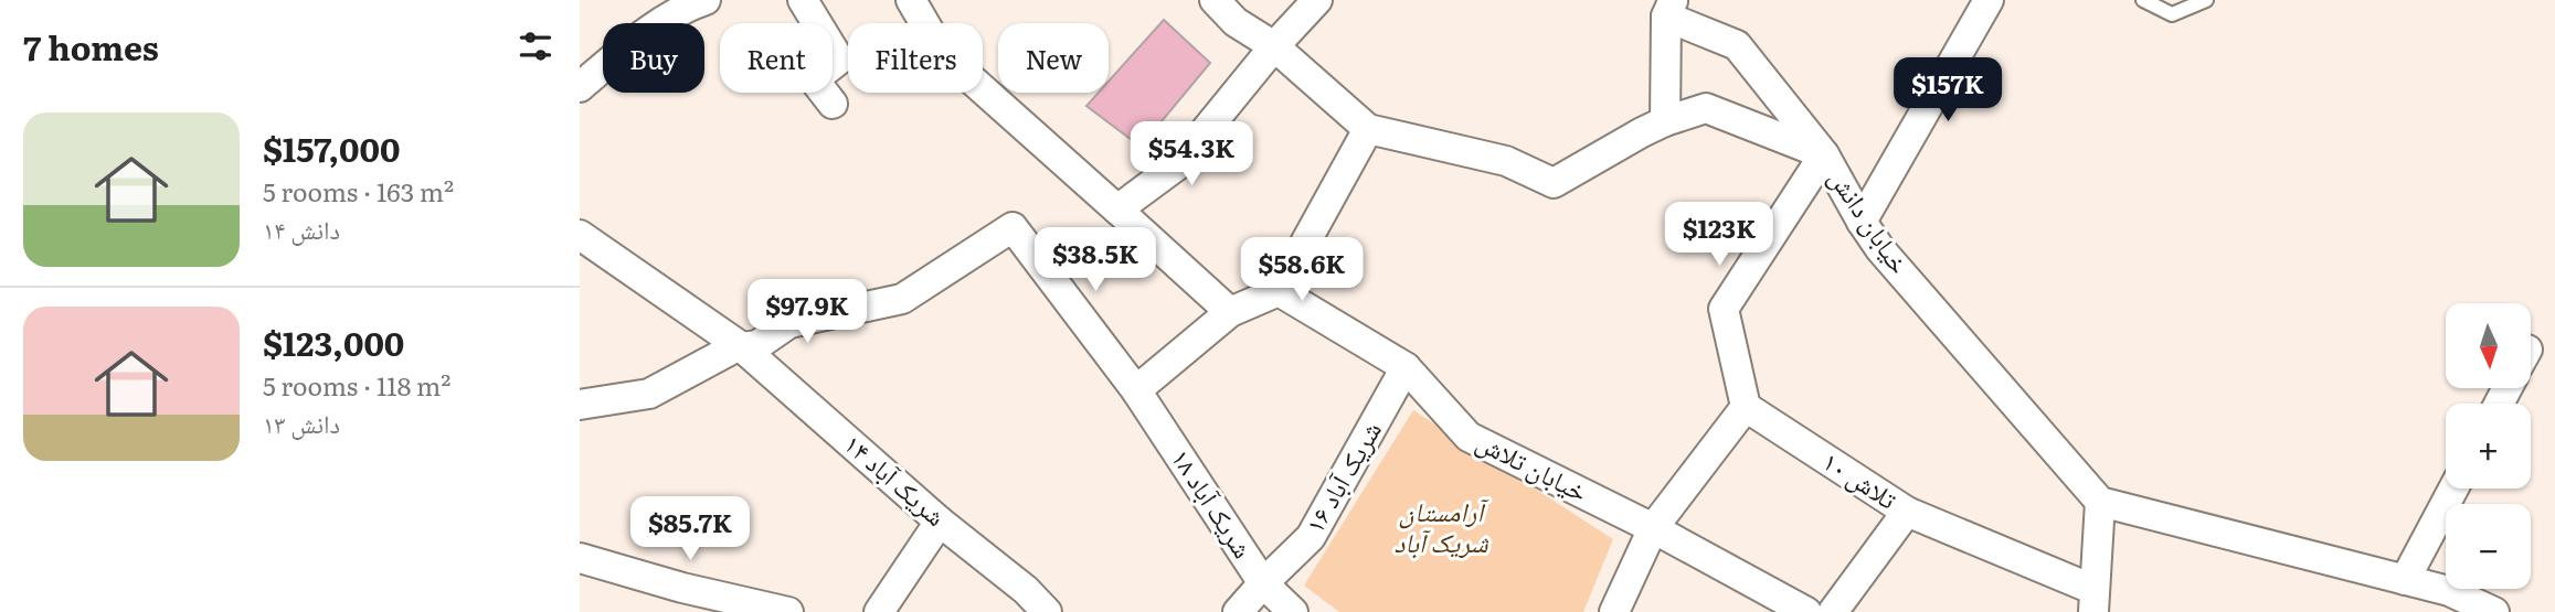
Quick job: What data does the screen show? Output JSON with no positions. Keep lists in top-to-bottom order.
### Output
{
  "streets": {
    "street": [
      "خیابان دانش",
      "خیابان تلاش",
      "شریک آباد ۱۶",
      "شریک آباد ۱۴",
      "تلاش ۱۰",
      "شریک آباد ۱۸"
    ]
  },
  "crossings": [
    ["خیابان تلاش", "شریک آباد ۱۶"],
    ["شریک آباد ۱۶", "شریک آباد ۱۸"],
    ["شریک آباد ۱۴", "شریک آباد ۱۸"]
  ],
  "parks": ["آرامستان شریک آباد"],
  "north": "bottom",
  "page": {
    "heading": "7 homes",
    "chip": [
      "Buy",
      "Rent",
      "Filters",
      "New"
    ],
    "price": [
      "$157K",
      "$54.3K",
      "$123K",
      "$38.5K",
      "$58.6K",
      "$97.9K",
      "$85.7K"
    ],
    "list": [
      {
        "name": "$157,000",
        "note": "5 rooms · 163 m² · دانش ۱۴"
      },
      {
        "name": "$123,000",
        "note": "5 rooms · 118 m² · دانش ۱۳"
      }
    ],
    "map_buttons": ["+", "−"]
  }
}
